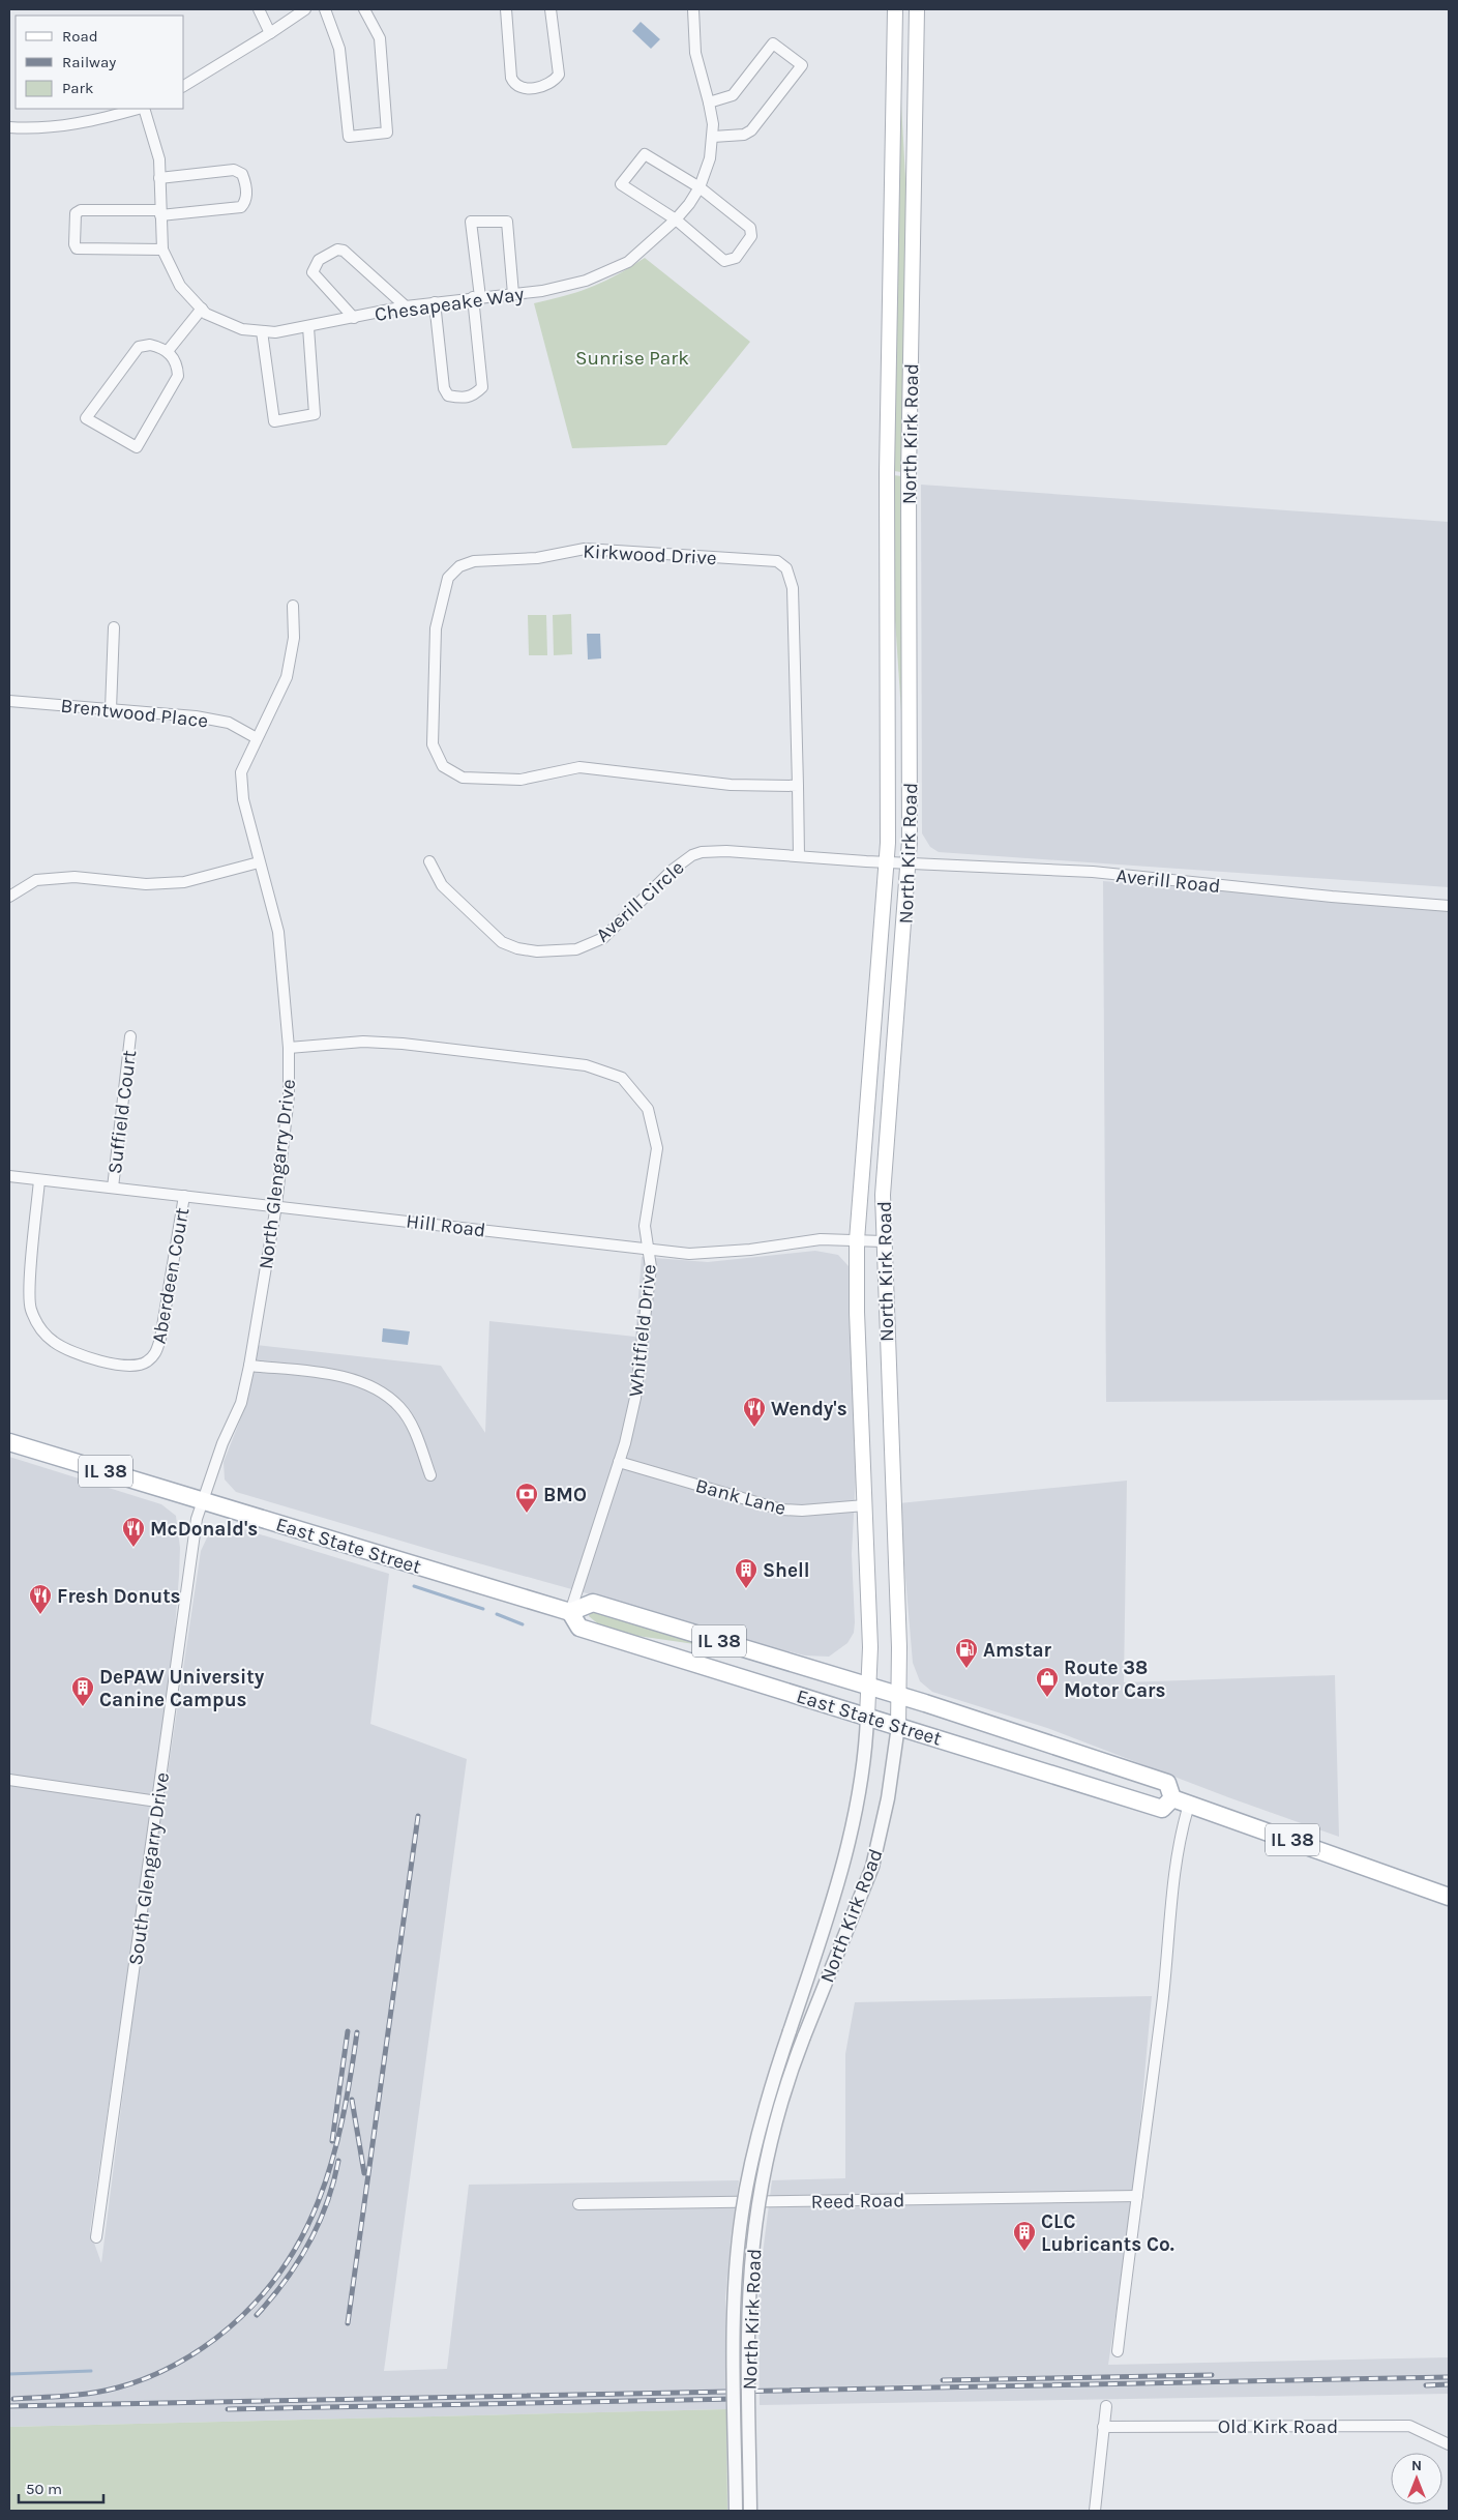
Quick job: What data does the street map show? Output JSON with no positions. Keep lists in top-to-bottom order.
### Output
{
  "streets": {
    "main road": ["North Kirk Road", "IL 38", "East State Street"],
    "street": [
      "Chesapeake Way",
      "Kirkwood Drive",
      "Brentwood Place",
      "Averill Road",
      "Averill Circle",
      "Suffield Court",
      "North Glengarry Drive",
      "Hill Road",
      "Aberdeen Court",
      "Whitfield Drive",
      "Bank Lane",
      "South Glengarry Drive",
      "Reed Road",
      "Old Kirk Road"
    ]
  },
  "crossings": [
    ["North Kirk Road", "Averill Road"],
    ["North Kirk Road", "Averill Circle"],
    ["North Kirk Road", "Hill Road"],
    ["North Kirk Road", "Bank Lane"],
    ["North Kirk Road", "East State Street"],
    ["Kirkwood Drive", "Averill Circle"],
    ["Brentwood Place", "North Glengarry Drive"],
    ["Averill Road", "Averill Circle"],
    ["Suffield Court", "Hill Road"],
    ["North Glengarry Drive", "Hill Road"],
    ["North Glengarry Drive", "Whitfield Drive"],
    ["North Glengarry Drive", "East State Street"],
    ["North Glengarry Drive", "South Glengarry Drive"],
    ["Hill Road", "Aberdeen Court"],
    ["Hill Road", "Whitfield Drive"],
    ["Whitfield Drive", "Bank Lane"],
    ["Whitfield Drive", "East State Street"],
    ["IL 38", "East State Street"],
    ["East State Street", "South Glengarry Drive"]
  ],
  "parks": ["Sunrise Park"],
  "places": {
    "restaurant": ["Wendy's", "McDonald's", "Fresh Donuts"],
    "bank": ["BMO"],
    "building": ["Shell", "DePAW University Canine Campus", "CLC Lubricants Co."],
    "fuel station": ["Amstar"],
    "shop": ["Route 38 Motor Cars"]
  },
  "legend": ["Road", "Railway", "Park"],
  "scale_bar": "50 m",
  "north": "top"
}
